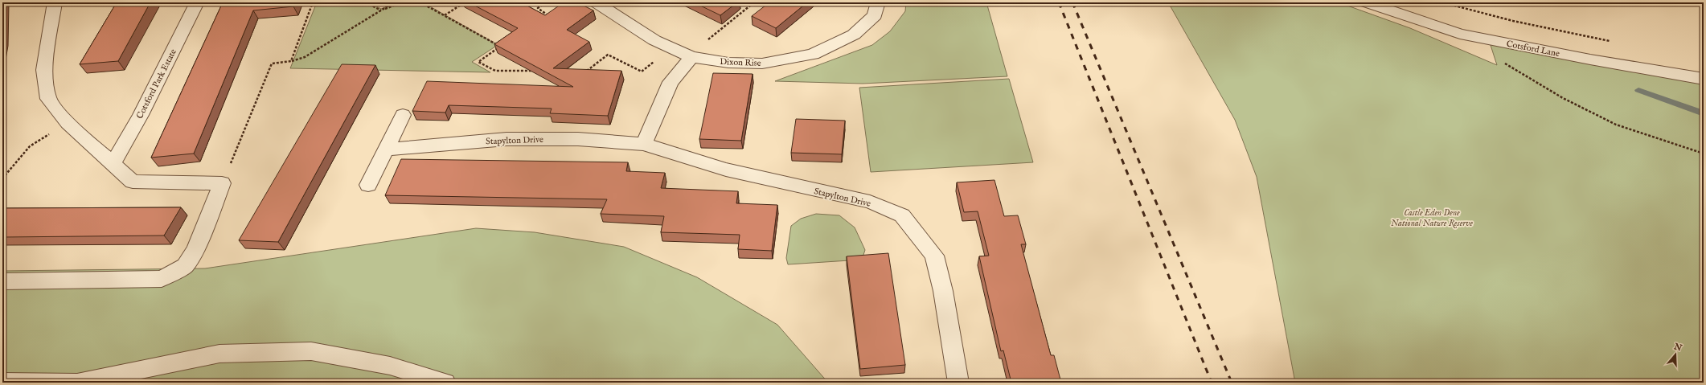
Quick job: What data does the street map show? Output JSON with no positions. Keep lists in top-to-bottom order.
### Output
{
  "streets": {
    "street": [
      "Cotsford Lane",
      "Dixon Rise",
      "Cotsford Park Estate",
      "Stapylton Drive"
    ]
  },
  "parks": ["Castle Eden Dene National Nature Reserve"],
  "north": "top"
}
